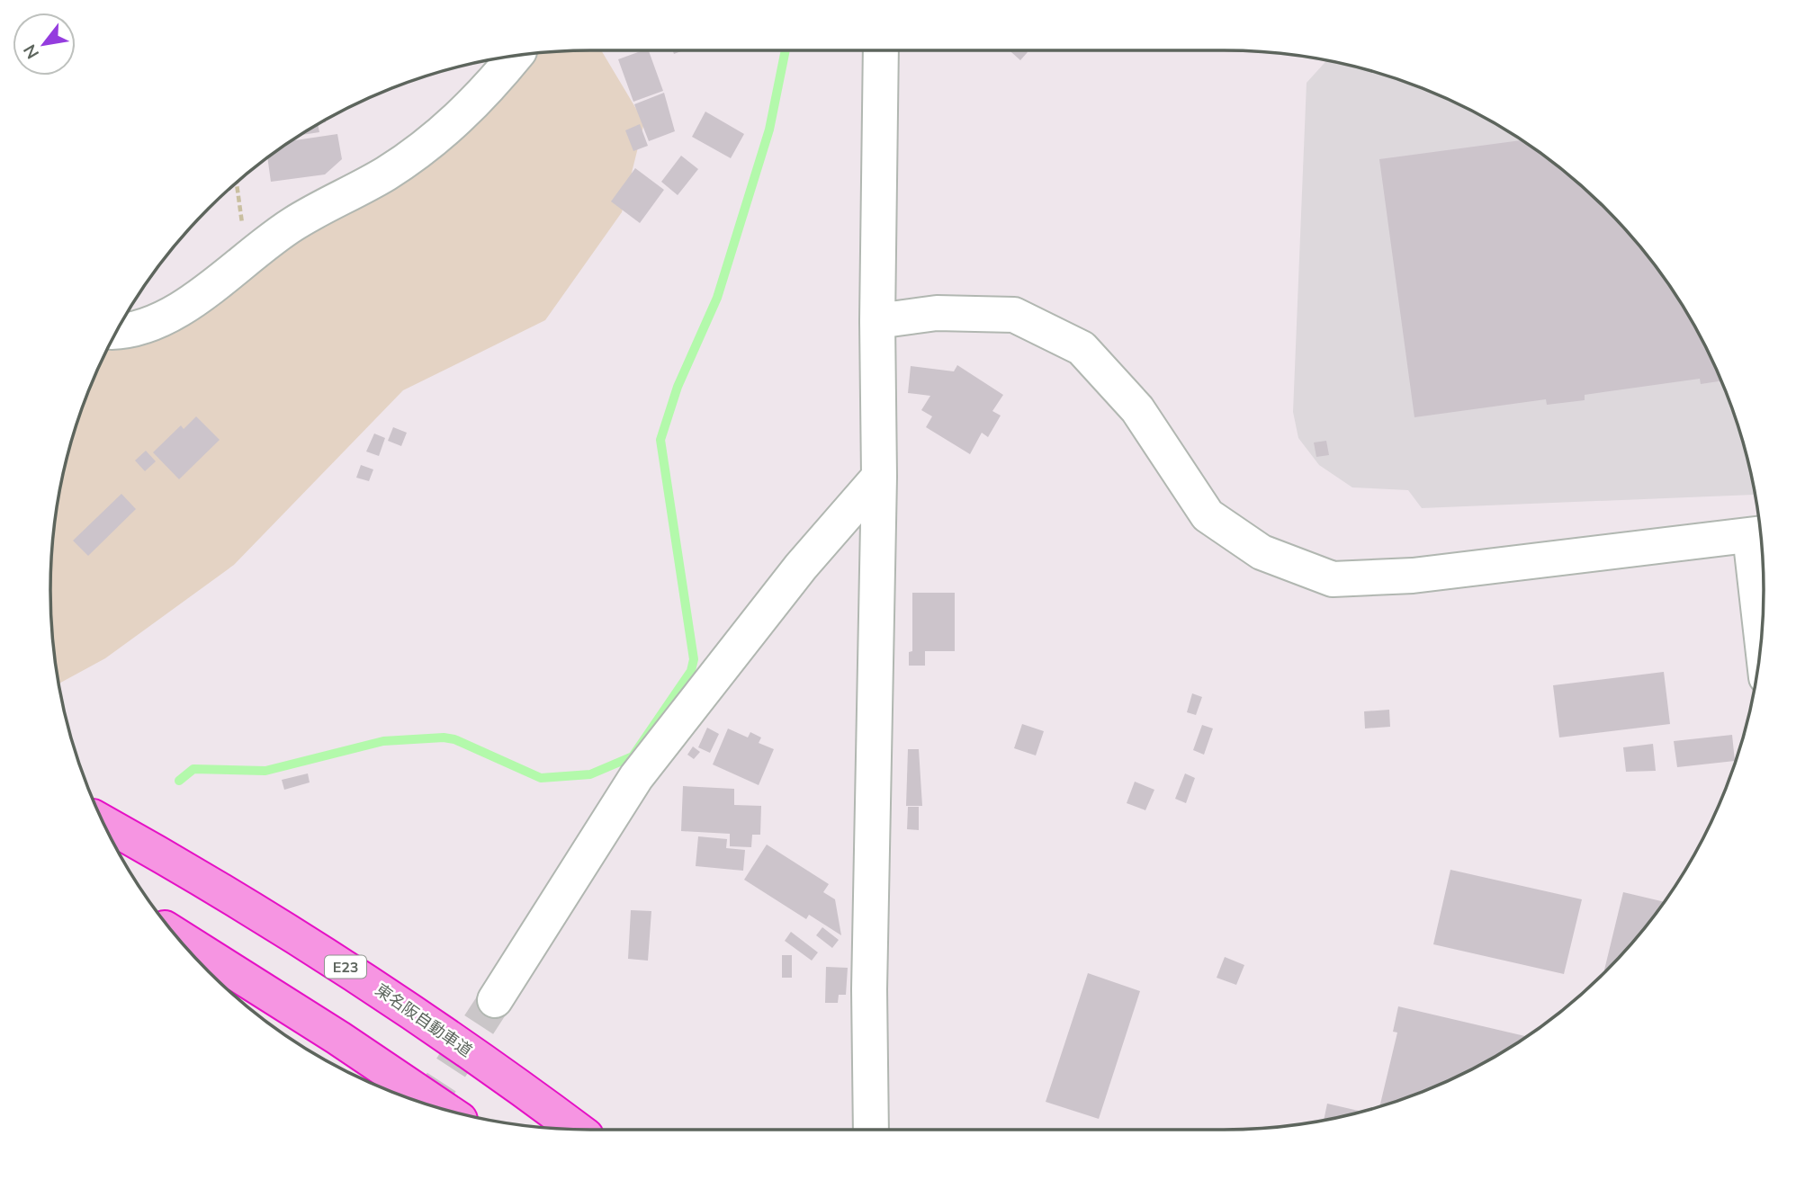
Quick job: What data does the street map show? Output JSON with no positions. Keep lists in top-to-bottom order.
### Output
{
  "streets": {
    "highway": ["E23", "東名阪自動車道"]
  },
  "north": "bottom left"
}
